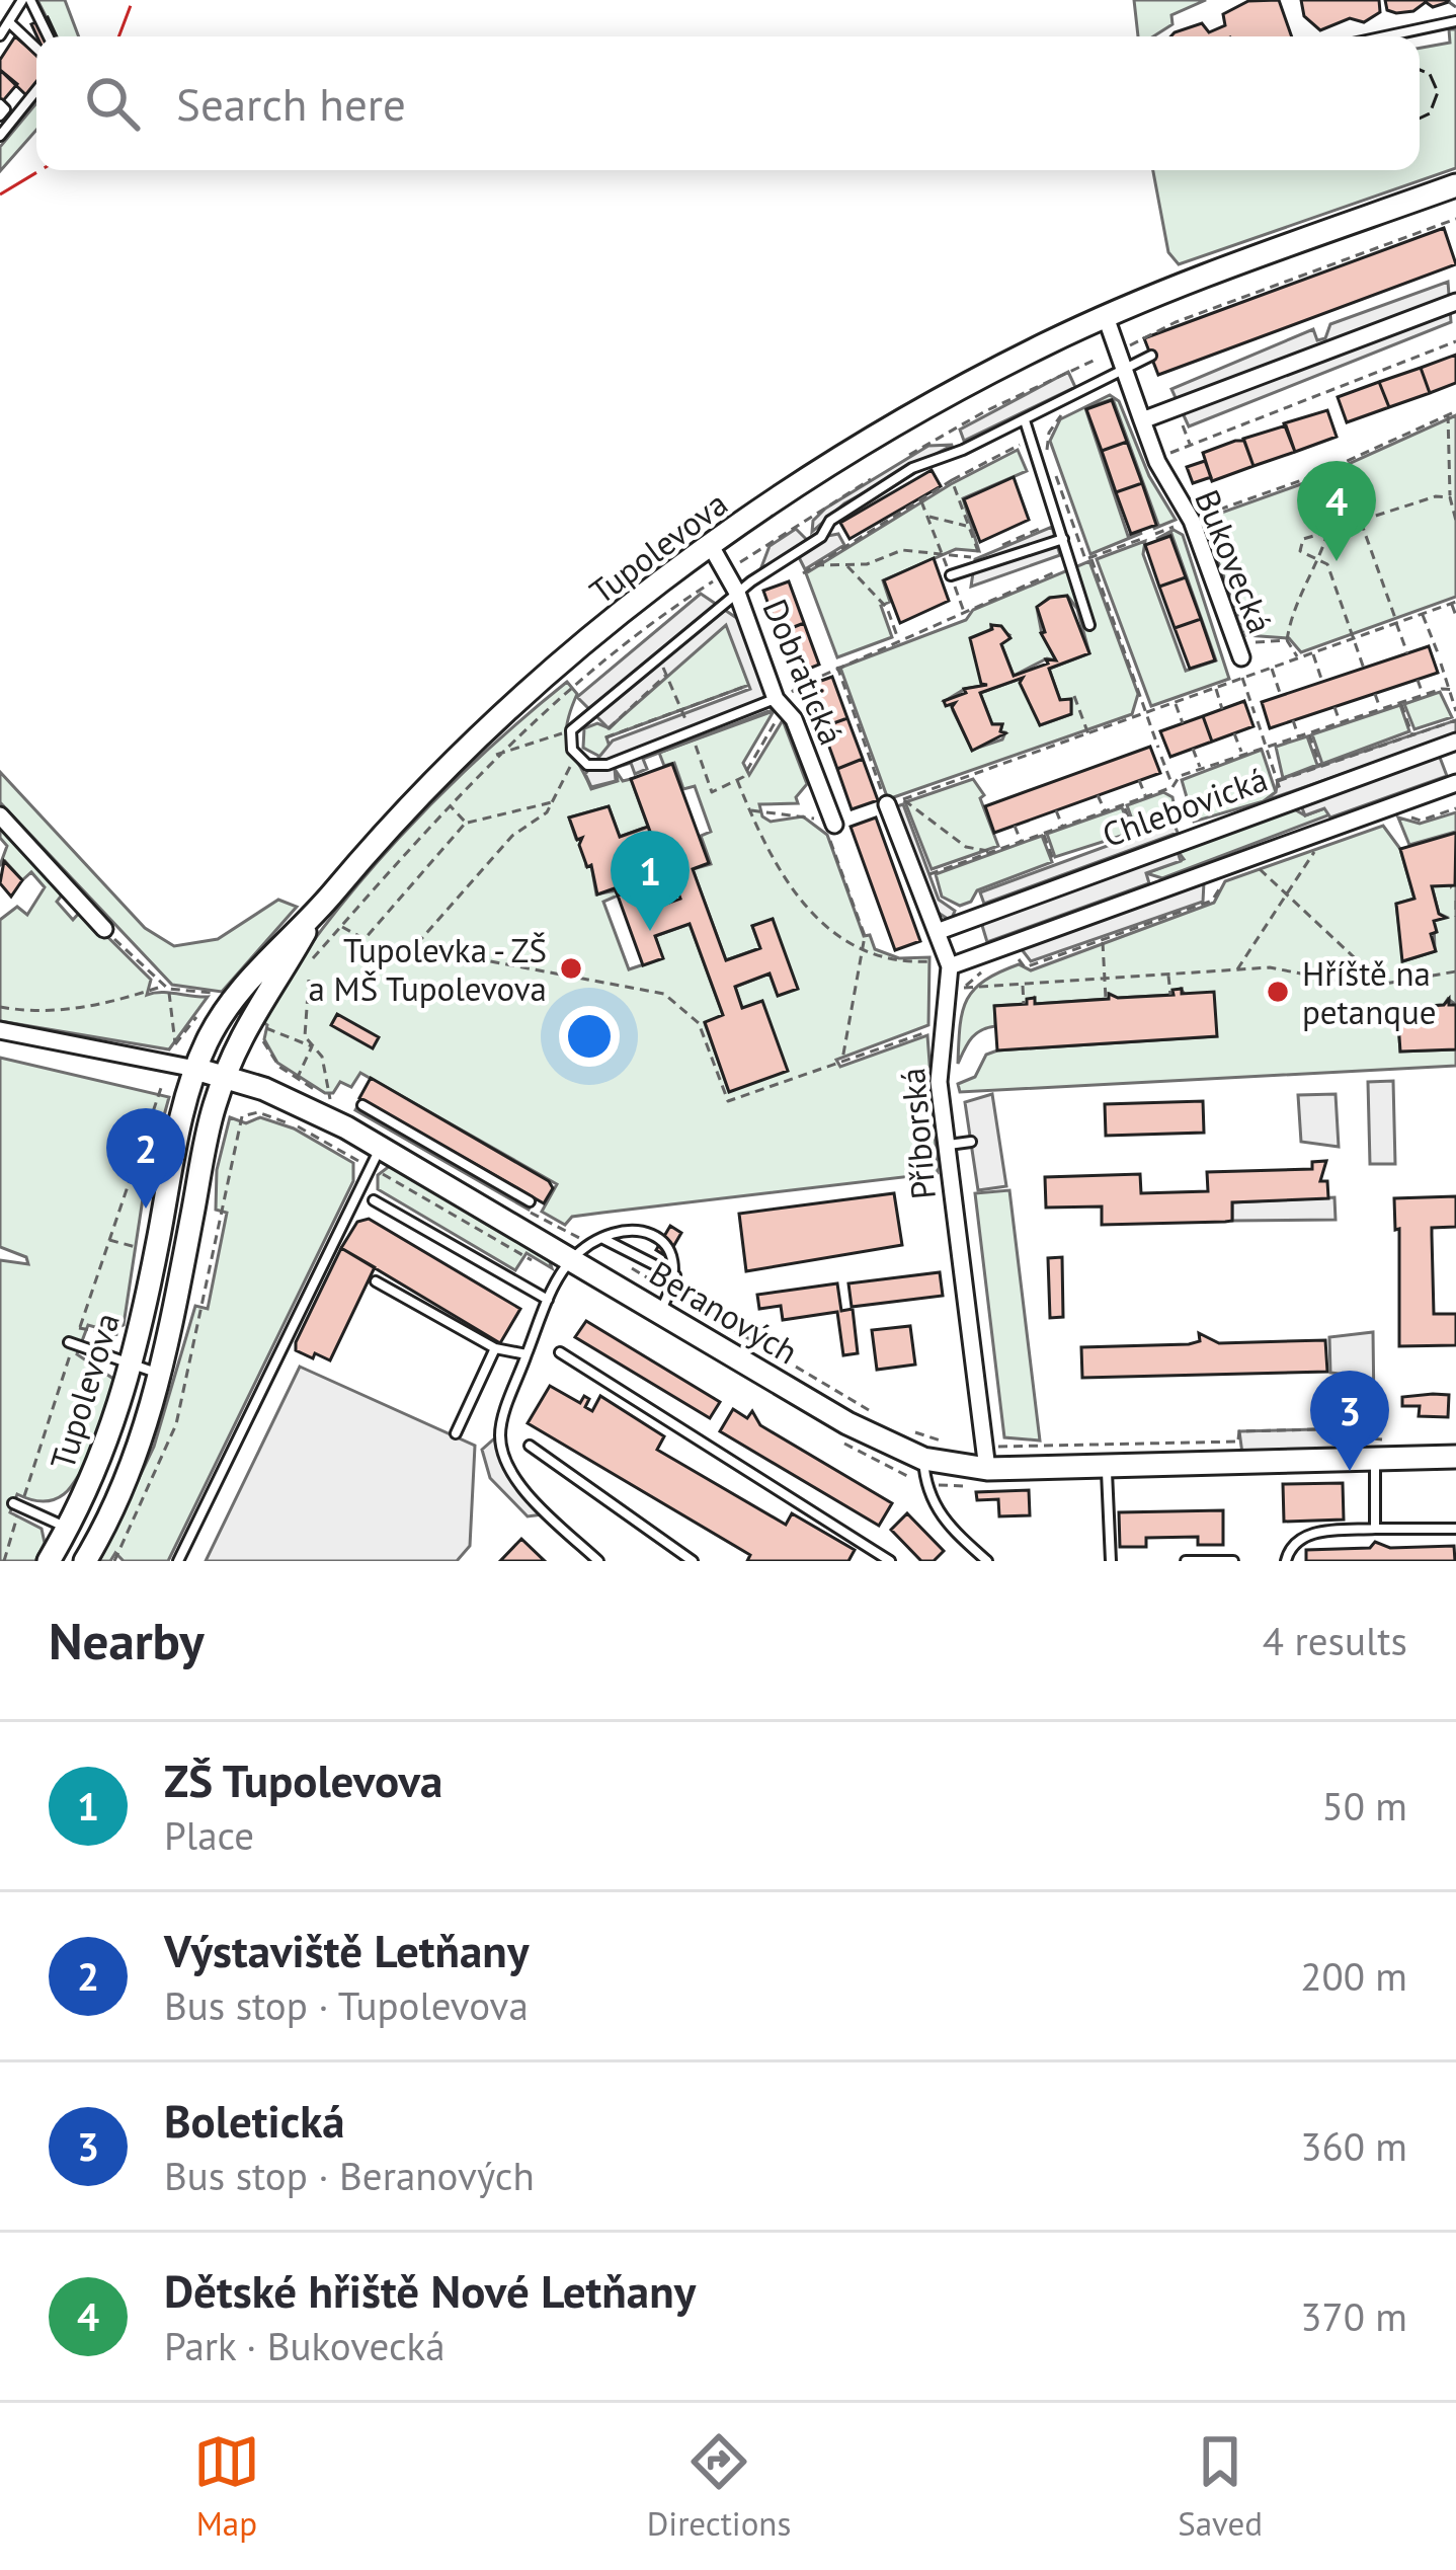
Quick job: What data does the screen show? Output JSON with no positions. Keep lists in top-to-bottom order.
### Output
{
  "streets": {
    "main road": ["Tupolevova", "Beranových"],
    "street": [
      "Bukovecká",
      "Dobratická",
      "Chlebovická",
      "Příborská"
    ]
  },
  "crossings": [
    ["Tupolevova", "Dobratická"],
    ["Tupolevova", "Beranových"],
    ["Chlebovická", "Příborská"],
    ["Příborská", "Beranových"]
  ],
  "places": ["Tupolevka - ZŠ a MŠ Tupolevova", "Hříště na petanque"],
  "page": {
    "search": "Search here",
    "pins": [
      "4",
      "1",
      "2",
      "3"
    ],
    "heading": ["Nearby", "4 results"],
    "list": [
      {
        "mark": "1",
        "name": "ZŠ Tupolevova",
        "note": "Place",
        "value": "50 m"
      },
      {
        "mark": "2",
        "name": "Výstaviště Letňany",
        "note": "Bus stop · Tupolevova",
        "value": "200 m"
      },
      {
        "mark": "3",
        "name": "Boletická",
        "note": "Bus stop · Beranových",
        "value": "360 m"
      },
      {
        "mark": "4",
        "name": "Dětské hřiště Nové Letňany",
        "note": "Park · Bukovecká",
        "value": "370 m"
      }
    ],
    "nav": ["Map", "Directions", "Saved"]
  }
}
